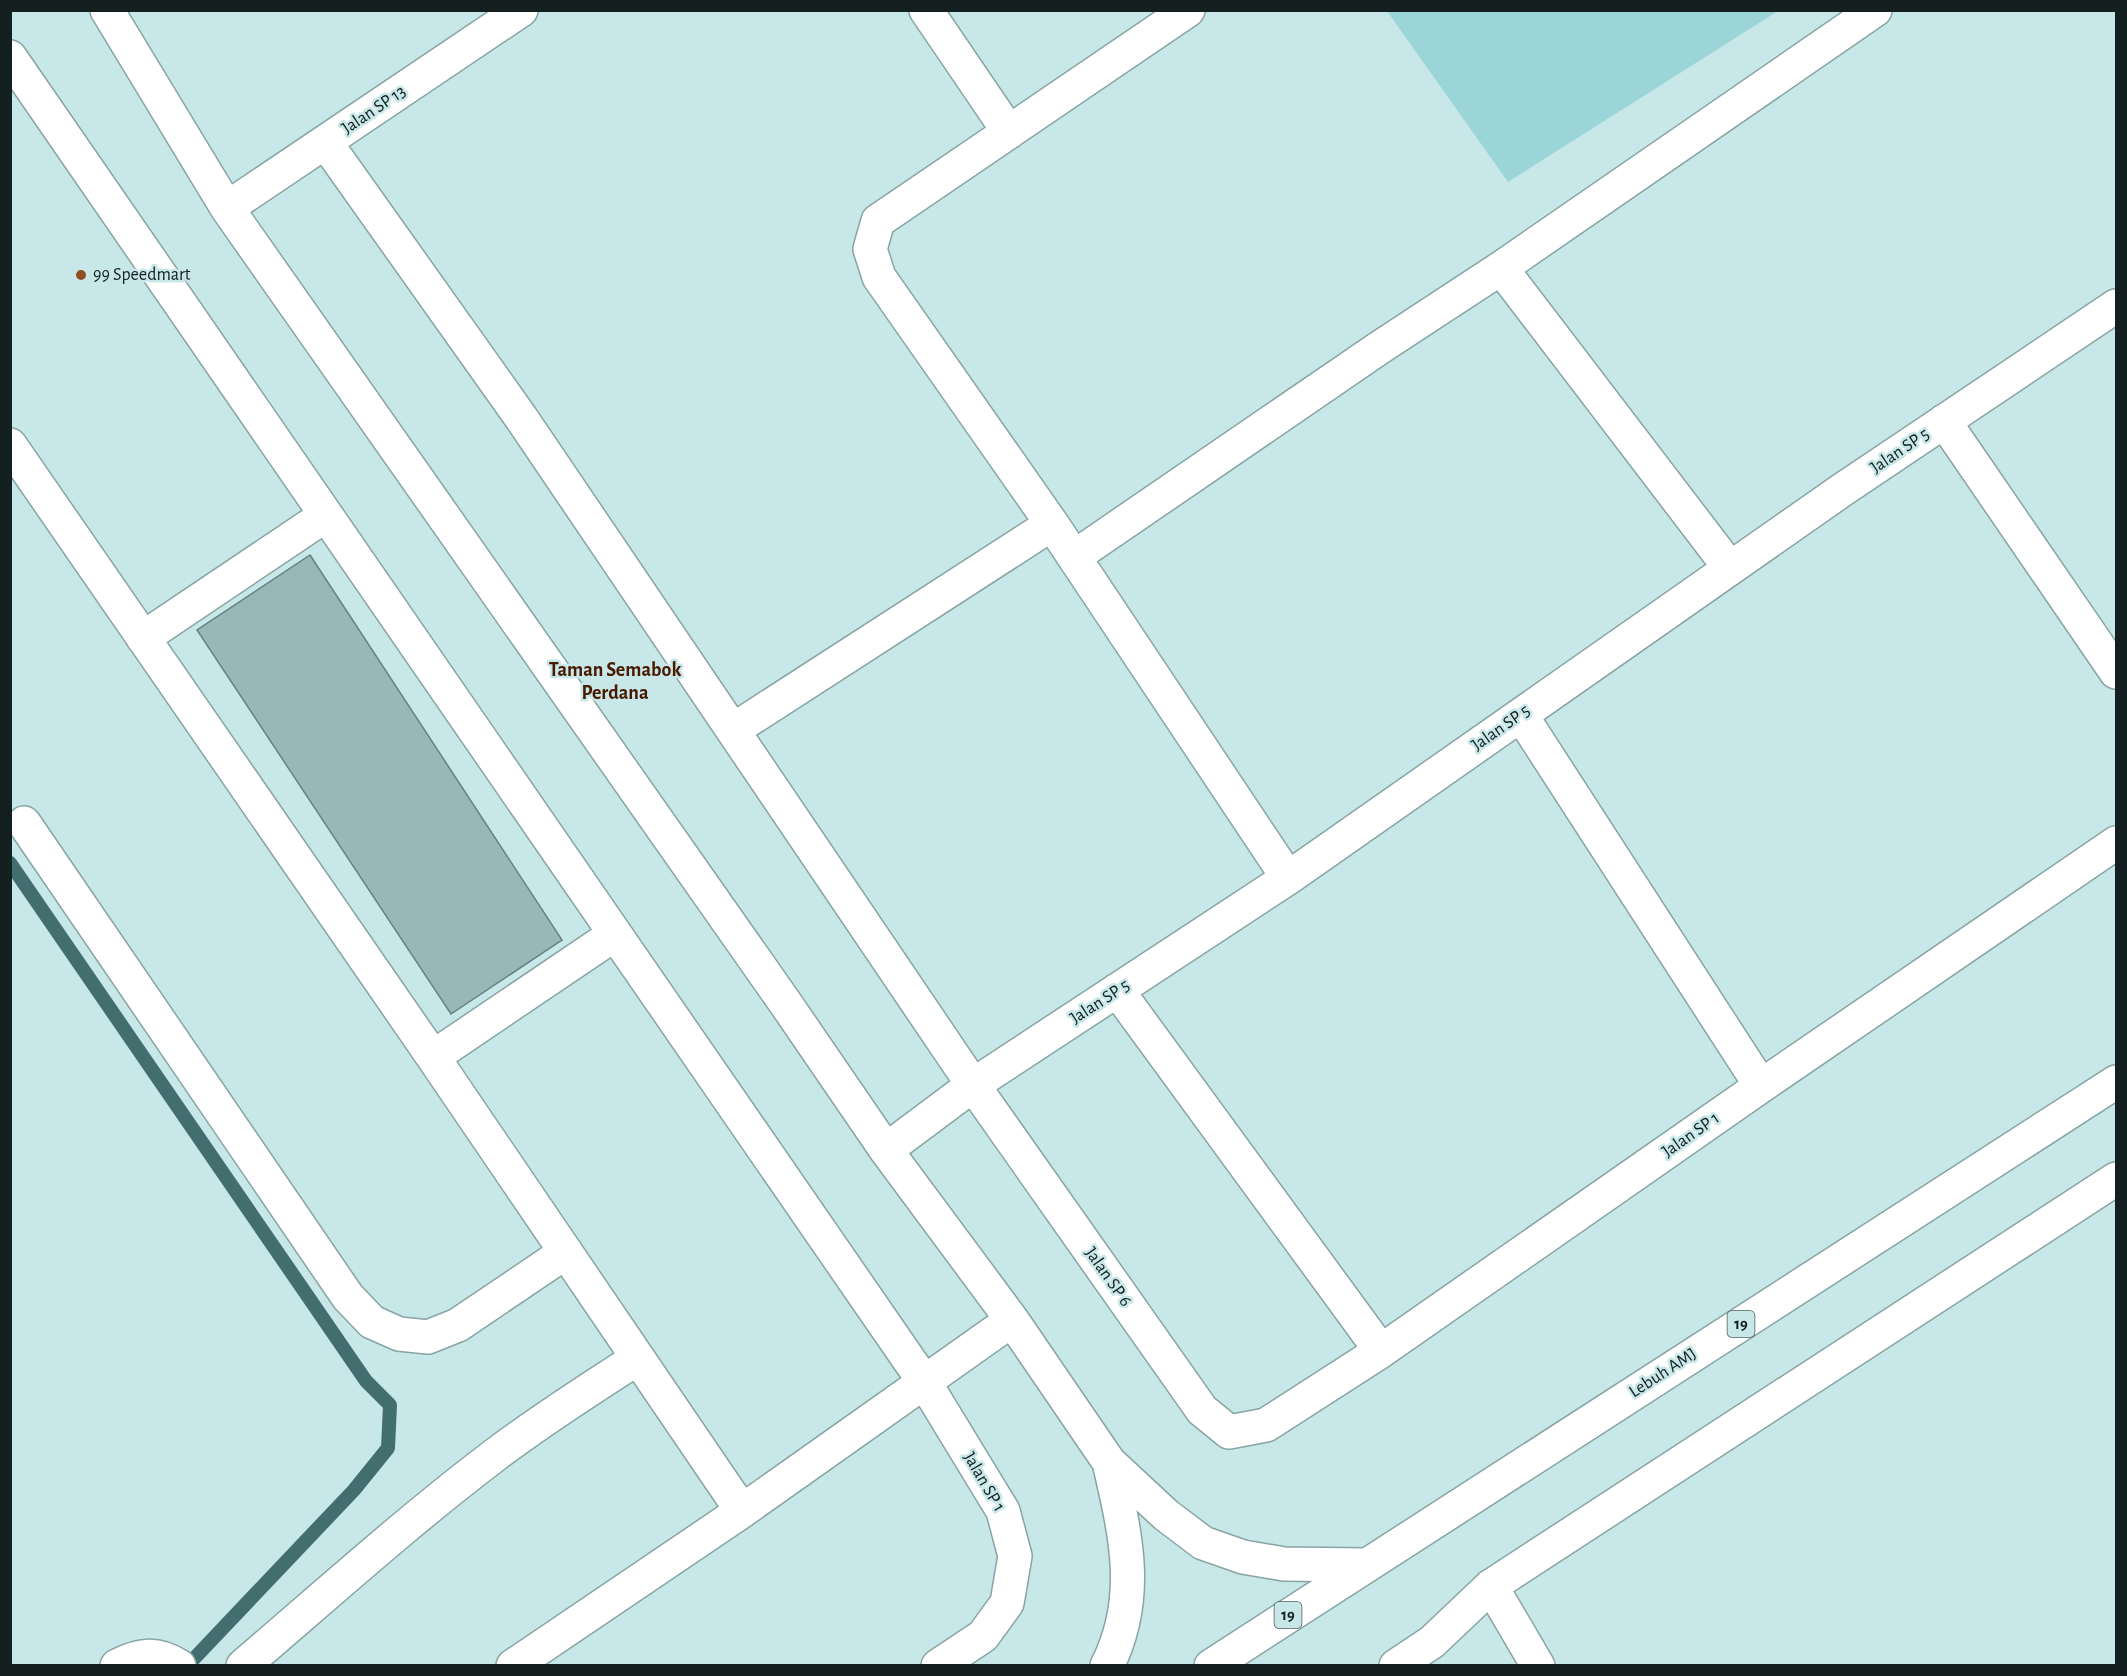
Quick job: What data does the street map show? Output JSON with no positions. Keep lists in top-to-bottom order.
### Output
{
  "streets": {
    "main road": [
      "Jalan SP 13",
      "Jalan SP 5",
      "Jalan SP 1",
      "Jalan SP 6",
      "19",
      "Lebuh AMJ"
    ]
  },
  "crossings": [
    ["Jalan SP 5", "Jalan SP 6"],
    ["Jalan SP 1", "Jalan SP 6"]
  ],
  "districts": ["Taman Semabok Perdana"],
  "places": ["99 Speedmart"]
}
